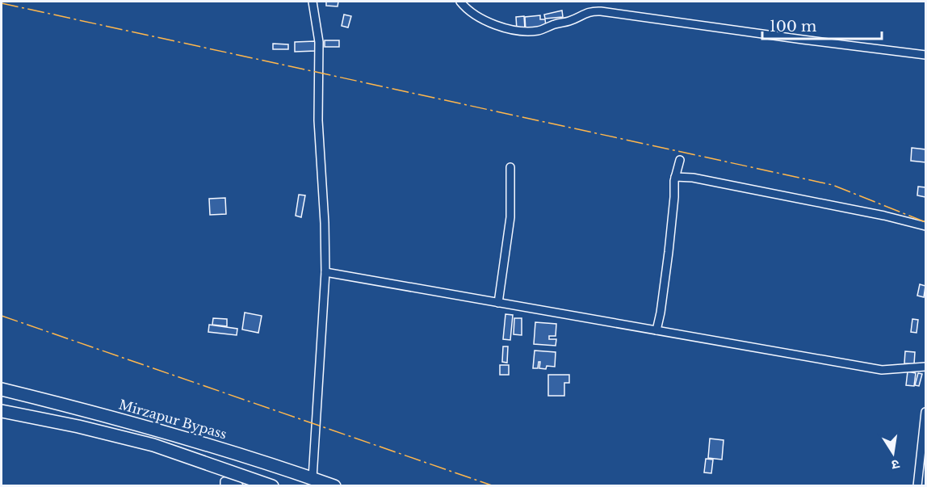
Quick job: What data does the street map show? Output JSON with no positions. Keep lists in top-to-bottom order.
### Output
{
  "streets": {
    "highway": ["Mirzapur Bypass"]
  },
  "scale_bar": "100 m",
  "north": "bottom"
}
